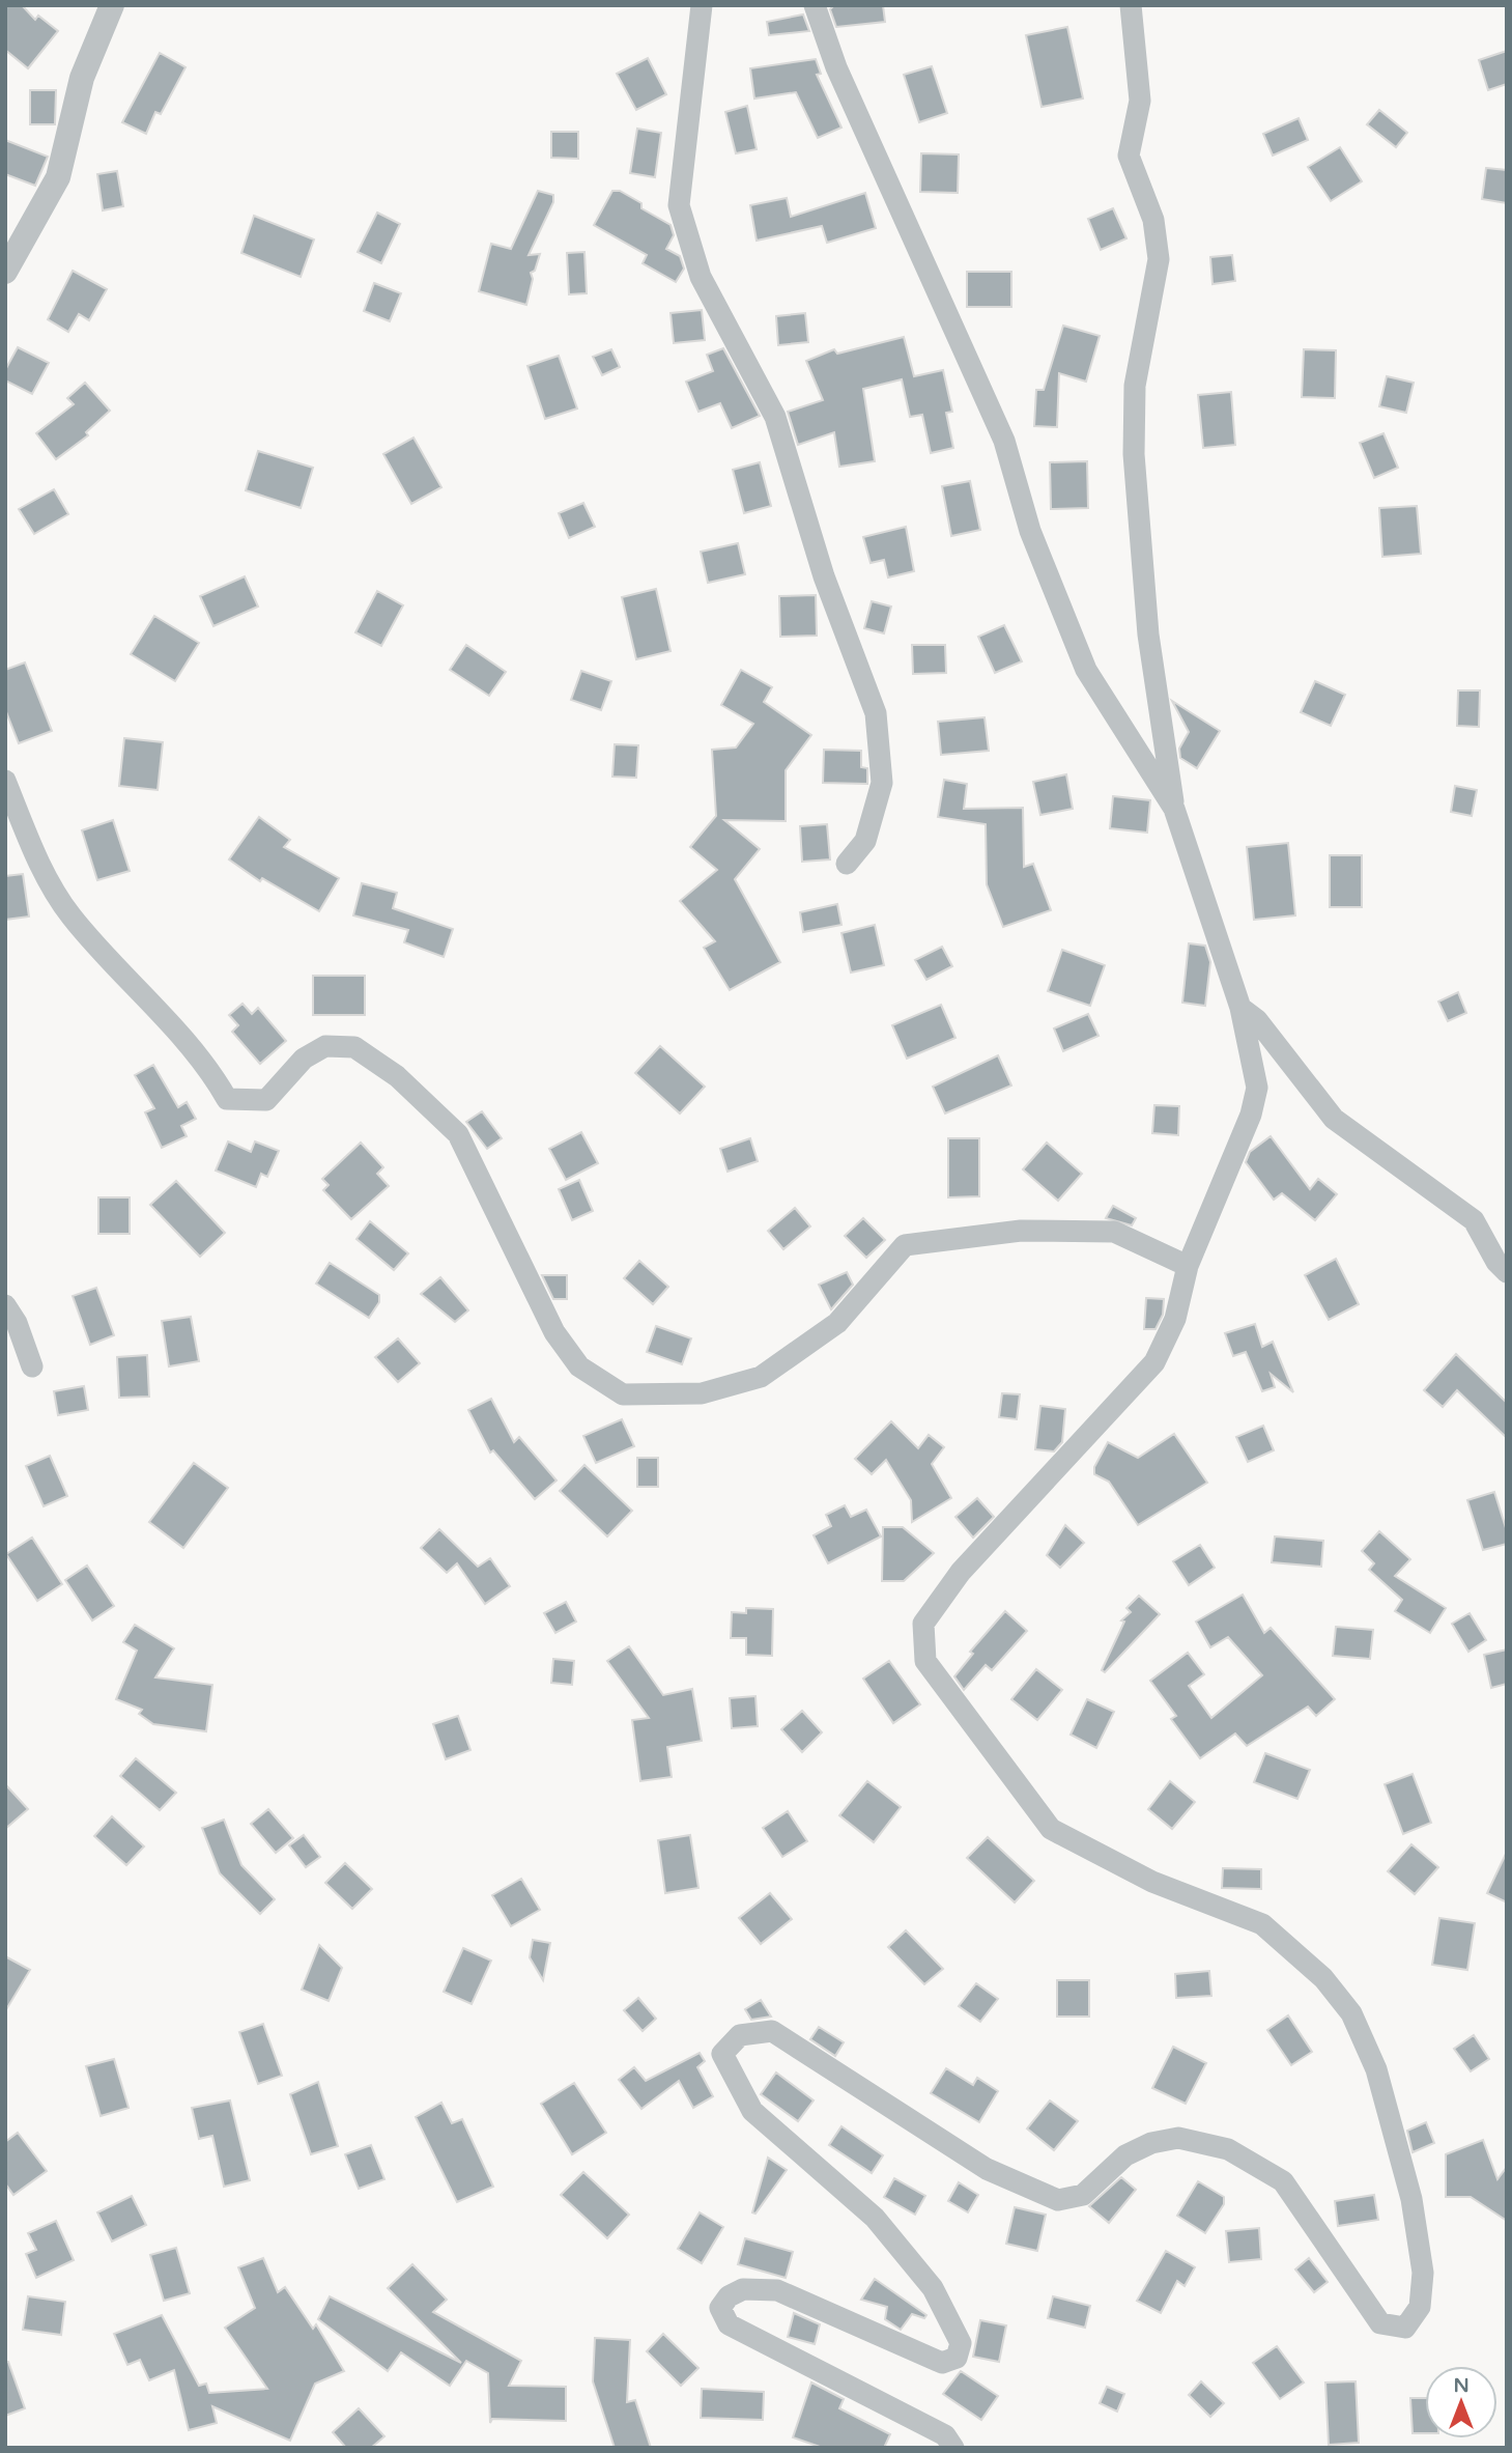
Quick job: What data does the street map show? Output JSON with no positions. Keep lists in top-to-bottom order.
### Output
{
  "north": "top"
}
